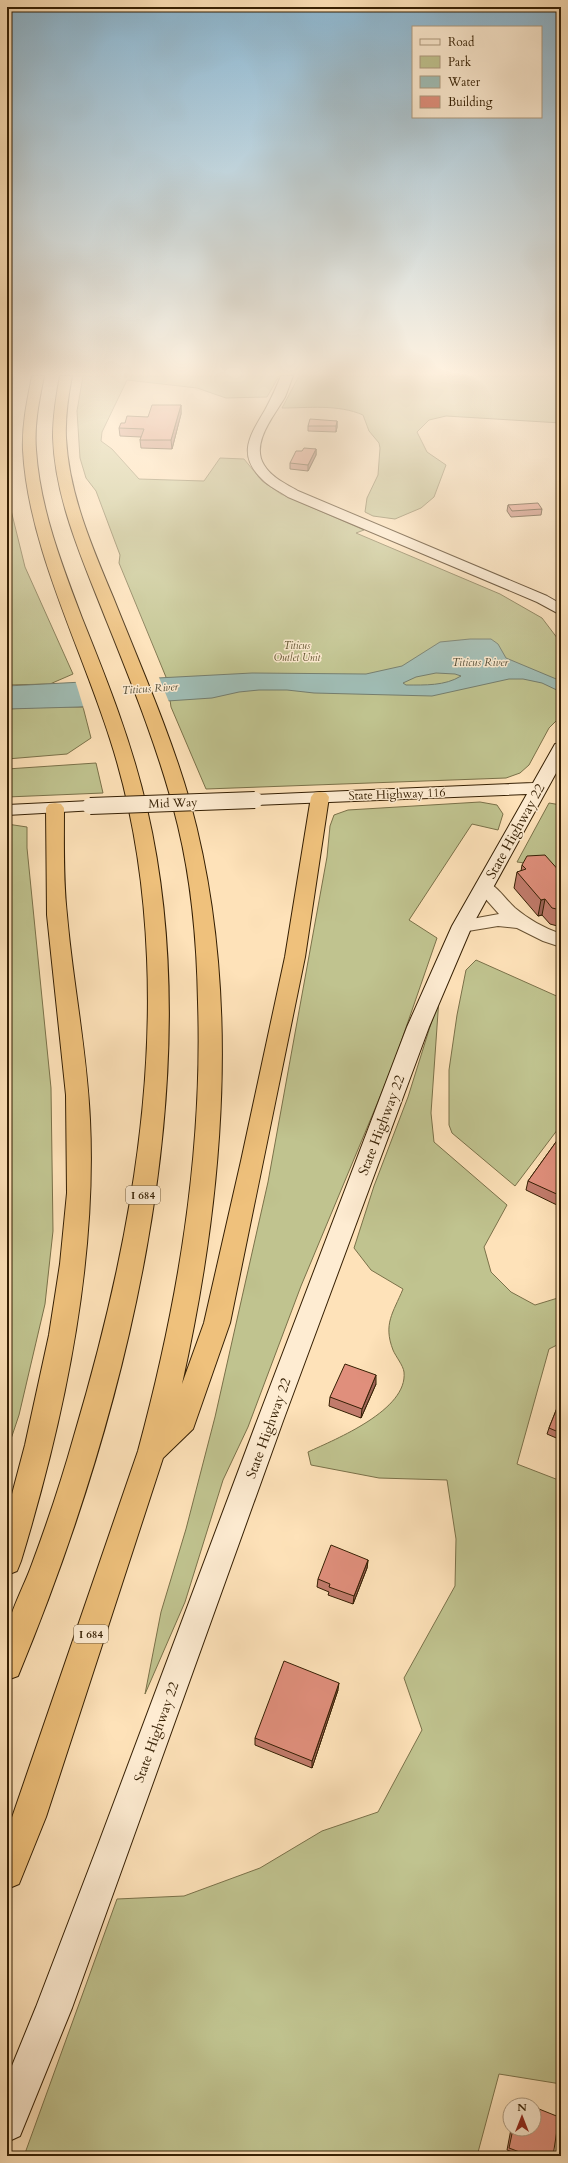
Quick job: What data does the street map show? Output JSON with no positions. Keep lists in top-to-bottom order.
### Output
{
  "streets": {
    "highway": ["I 684"],
    "main road": ["State Highway 116", "Mid Way", "State Highway 22"]
  },
  "crossings": [
    ["State Highway 116", "Mid Way"],
    ["State Highway 116", "State Highway 22"]
  ],
  "water": ["Titicus River"],
  "parks": ["Titicus Outlet Unit"],
  "legend": [
    "Road",
    "Park",
    "Water",
    "Building"
  ],
  "north": "top"
}
